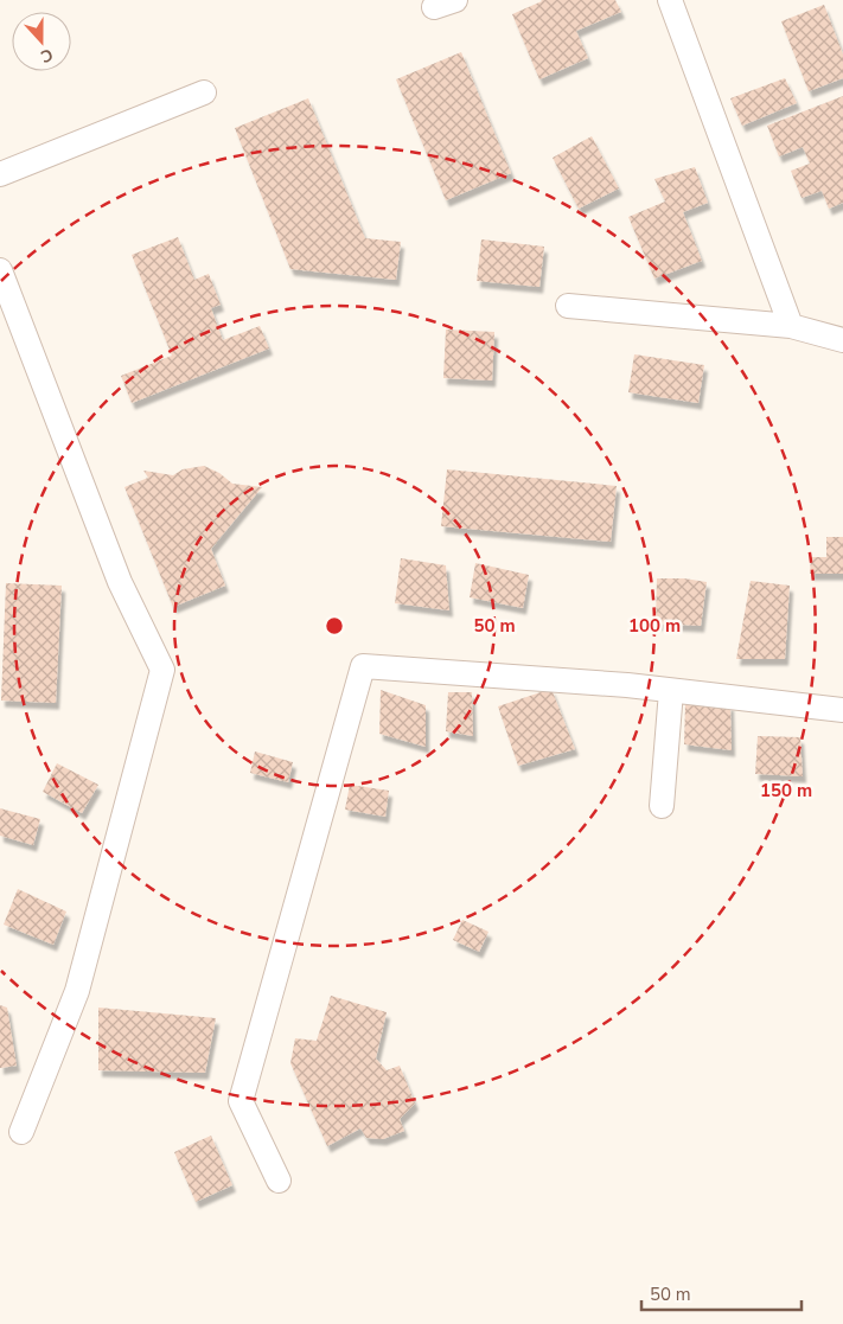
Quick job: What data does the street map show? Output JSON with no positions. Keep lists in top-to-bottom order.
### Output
{
  "scale_bar": "50 m",
  "north": "bottom",
  "rings": ["50 m", "100 m", "150 m"]
}
